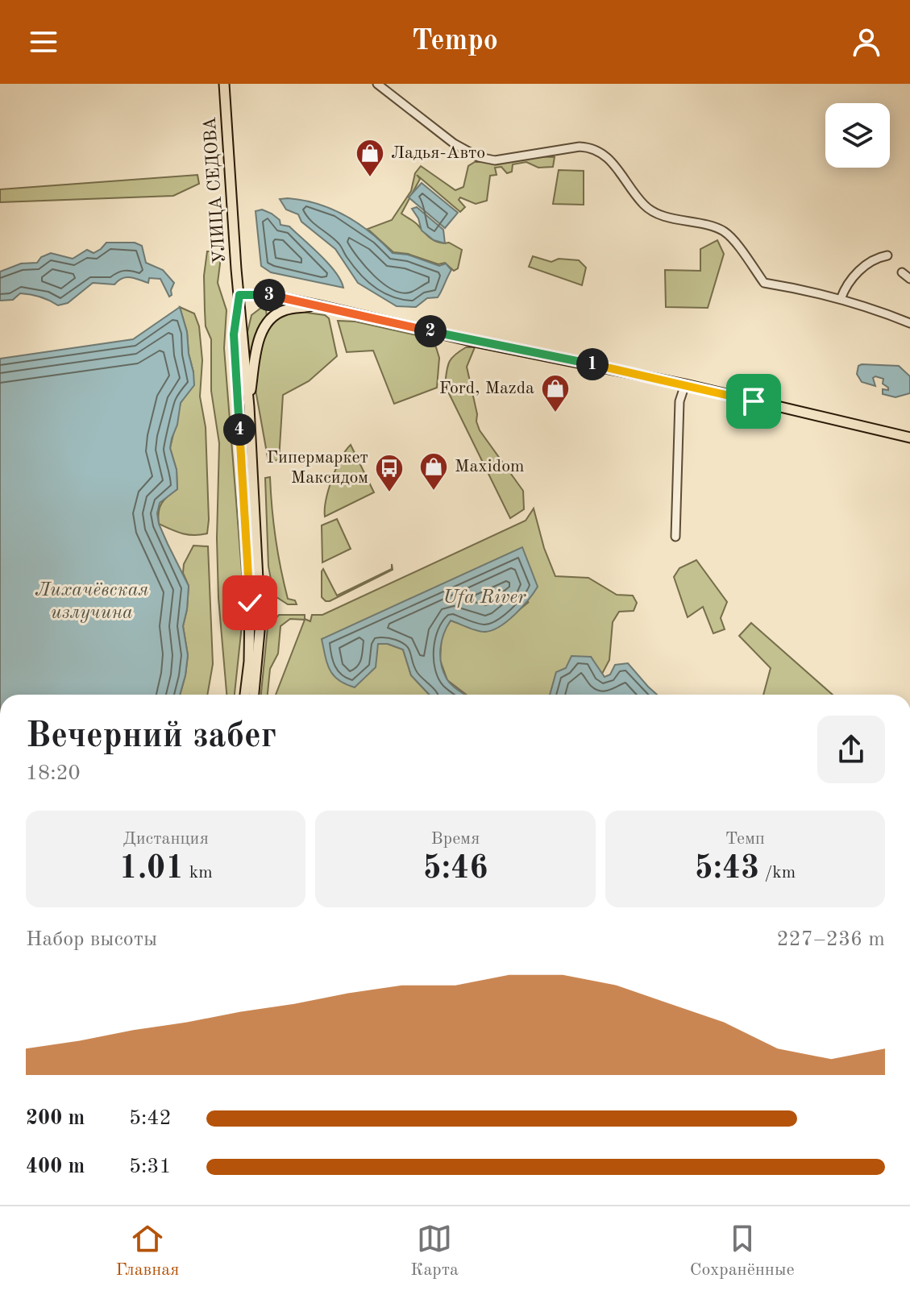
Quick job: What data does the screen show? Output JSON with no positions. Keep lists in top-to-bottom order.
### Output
{
  "streets": {
    "main road": ["УЛИЦА СЕДОВА"]
  },
  "water": ["Лихачёвская излучина", "Ufa River"],
  "places": {
    "shop": ["Ладья-Авто", "Ford, Mazda", "Maxidom"],
    "bus stop": ["Гипермаркет Максидом"]
  },
  "page": {
    "header": "Tempo",
    "pins": [
      "3",
      "2",
      "1",
      "4"
    ],
    "heading": ["Вечерний забег", "18:20"],
    "stats": [
      ["Дистанция", "1.01 km"],
      ["Время", "5:46"],
      ["Темп", "5:43 /km"]
    ],
    "chart": ["Набор высоты", "227–236 m"],
    "list": [
      {
        "name": "200 m",
        "note": "5:42"
      },
      {
        "name": "400 m",
        "note": "5:31"
      }
    ],
    "tabs": ["Главная", "Карта", "Сохранённые"]
  }
}
